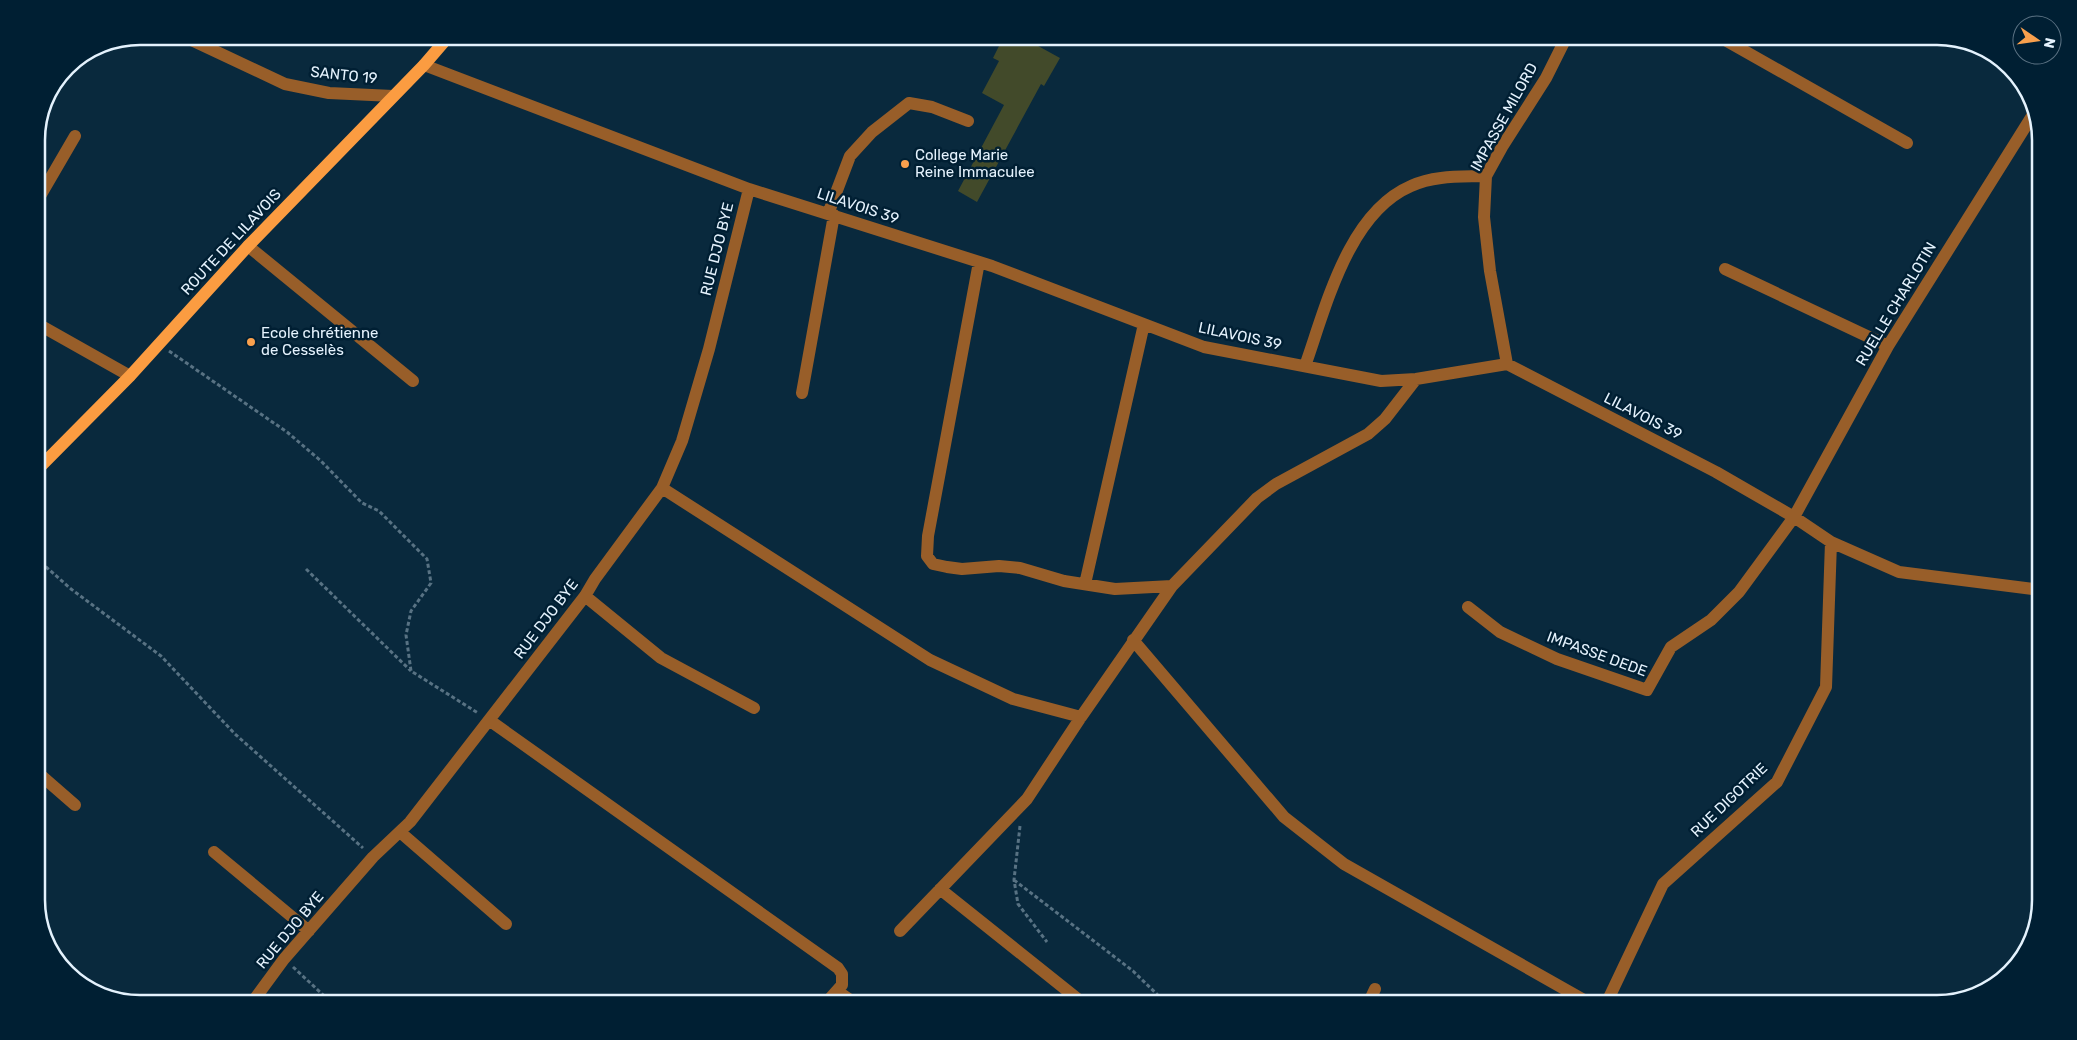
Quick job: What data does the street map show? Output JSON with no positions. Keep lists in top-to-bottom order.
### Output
{
  "streets": {
    "main road": ["ROUTE DE LILAVOIS"],
    "street": [
      "SANTO 19",
      "IMPASSE MILORD",
      "LILAVOIS 39",
      "RUE DJO BYE",
      "RUELLE CHARLOTIN",
      "IMPASSE DEDE",
      "RUE DIGOTRIE"
    ]
  },
  "crossings": [
    ["SANTO 19", "ROUTE DE LILAVOIS"],
    ["IMPASSE MILORD", "LILAVOIS 39"],
    ["LILAVOIS 39", "ROUTE DE LILAVOIS"],
    ["LILAVOIS 39", "RUE DJO BYE"],
    ["LILAVOIS 39", "RUELLE CHARLOTIN"],
    ["LILAVOIS 39", "IMPASSE DEDE"],
    ["LILAVOIS 39", "RUE DIGOTRIE"],
    ["RUELLE CHARLOTIN", "IMPASSE DEDE"]
  ],
  "places": ["College Marie Reine Immaculee", "Ecole chrétienne de Cesselès"],
  "north": "right"
}
